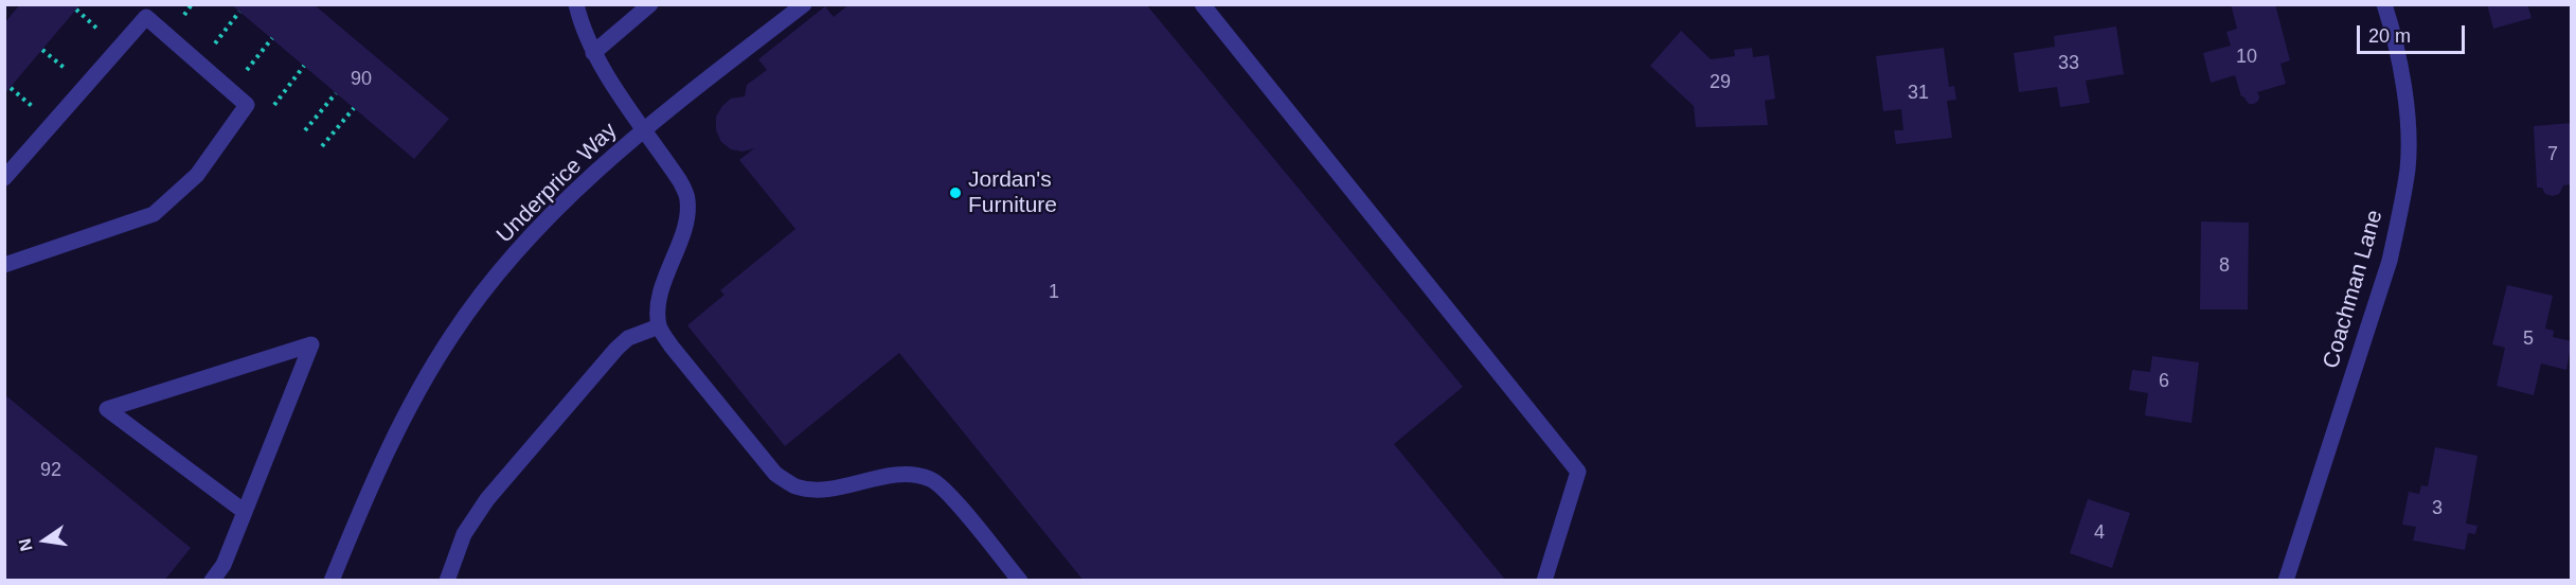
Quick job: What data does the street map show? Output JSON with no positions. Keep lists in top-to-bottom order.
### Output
{
  "streets": {
    "street": ["Underprice Way", "Coachman Lane"]
  },
  "places": ["Jordan's Furniture"],
  "house_numbers": [
    "10",
    "33",
    "90",
    "29",
    "31",
    "7",
    "8",
    "1",
    "5",
    "6",
    "92",
    "3",
    "4"
  ],
  "scale_bar": "20 m",
  "north": "left"
}
